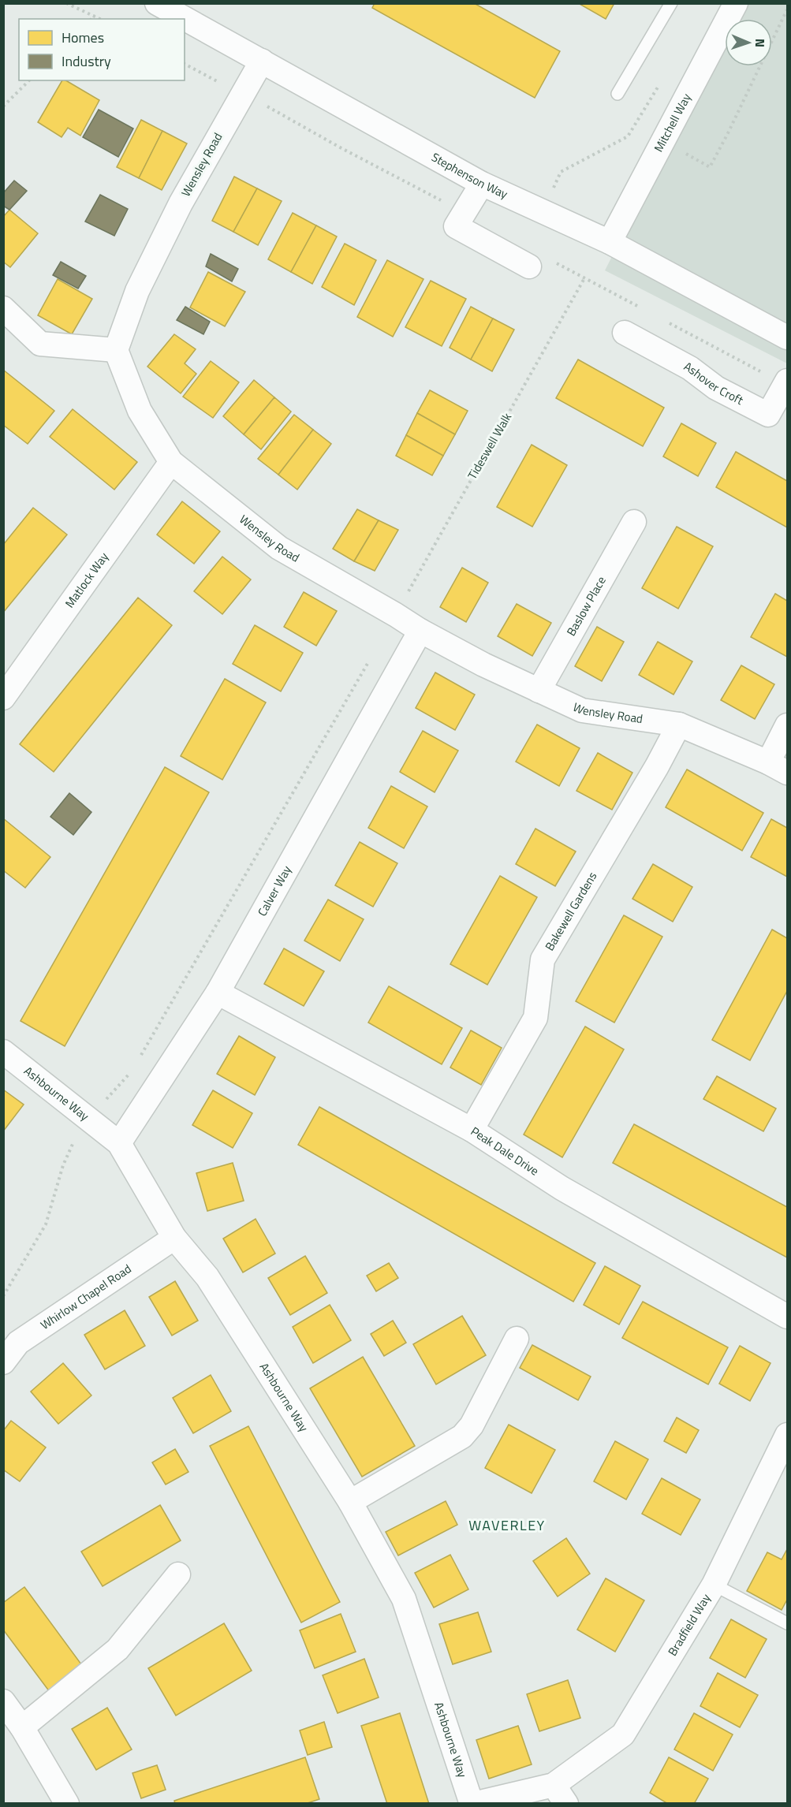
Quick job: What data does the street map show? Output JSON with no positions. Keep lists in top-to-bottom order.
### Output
{
  "streets": {
    "street": [
      "Mitchell Way",
      "Wensley Road",
      "Stephenson Way",
      "Ashover Croft",
      "Matlock Way",
      "Baslow Place",
      "Calver Way",
      "Bakewell Gardens",
      "Ashbourne Way",
      "Peak Dale Drive",
      "Whirlow Chapel Road",
      "Bradfield Way"
    ],
    "path": ["Tideswell Walk"]
  },
  "crossings": [
    ["Mitchell Way", "Stephenson Way"],
    ["Wensley Road", "Stephenson Way"],
    ["Wensley Road", "Tideswell Walk"],
    ["Wensley Road", "Matlock Way"],
    ["Wensley Road", "Baslow Place"],
    ["Wensley Road", "Calver Way"],
    ["Wensley Road", "Bakewell Gardens"],
    ["Calver Way", "Ashbourne Way"],
    ["Calver Way", "Peak Dale Drive"],
    ["Bakewell Gardens", "Peak Dale Drive"],
    ["Ashbourne Way", "Whirlow Chapel Road"],
    ["Ashbourne Way", "Bradfield Way"]
  ],
  "districts": ["WAVERLEY"],
  "legend": ["Homes", "Industry"],
  "north": "right"
}
